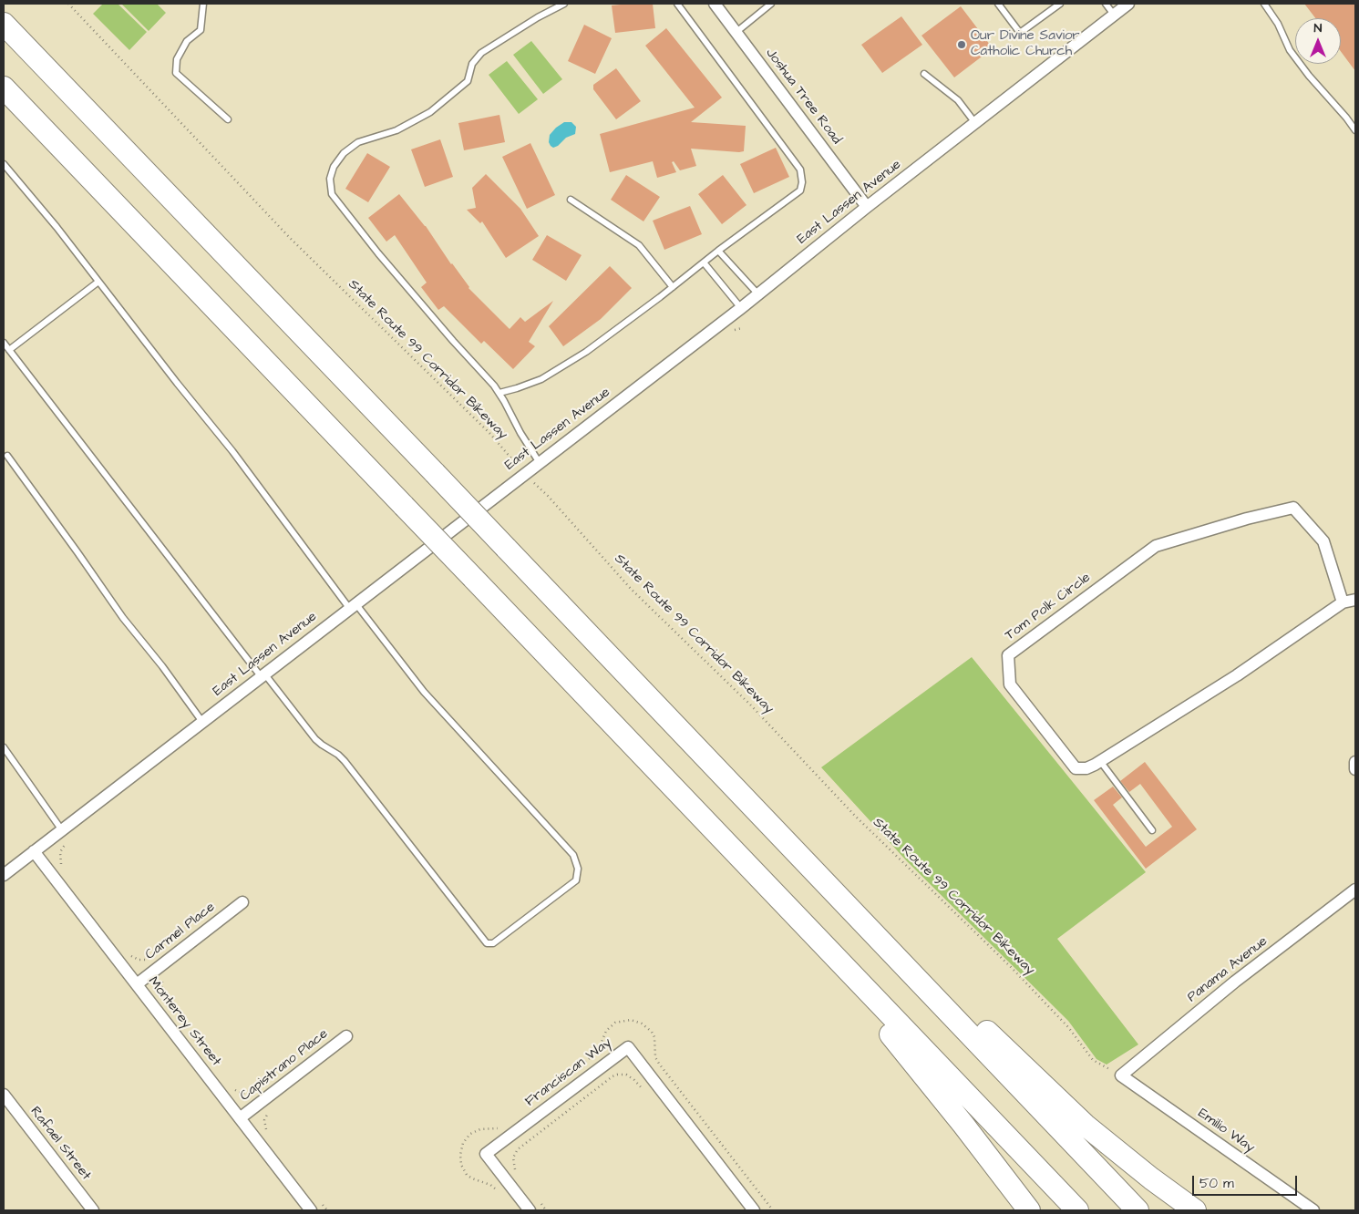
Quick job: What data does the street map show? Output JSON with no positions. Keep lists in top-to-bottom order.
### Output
{
  "streets": {
    "street": [
      "Joshua Tree Road",
      "East Lassen Avenue",
      "Tom Polk Circle",
      "Carmel Place",
      "Panama Avenue",
      "Monterey Street",
      "Capistrano Place",
      "Franciscan Way",
      "Emilio Way",
      "Rafael Street"
    ],
    "path": ["State Route 99 Corridor Bikeway"]
  },
  "crossings": [
    ["Joshua Tree Road", "East Lassen Avenue"],
    ["East Lassen Avenue", "State Route 99 Corridor Bikeway"],
    ["East Lassen Avenue", "Monterey Street"],
    ["State Route 99 Corridor Bikeway", "Panama Avenue"],
    ["State Route 99 Corridor Bikeway", "Emilio Way"],
    ["Carmel Place", "Monterey Street"],
    ["Panama Avenue", "Emilio Way"],
    ["Monterey Street", "Capistrano Place"]
  ],
  "places": ["Our Divine Savior Catholic Church"],
  "scale_bar": "50 m",
  "north": "top"
}
